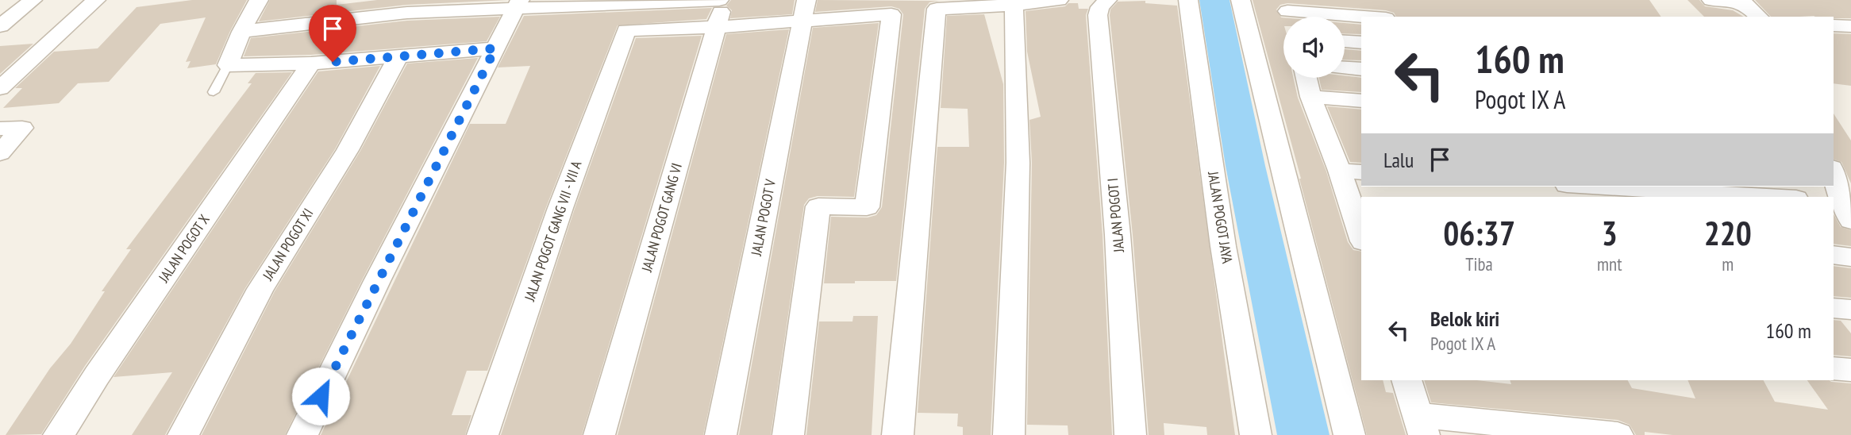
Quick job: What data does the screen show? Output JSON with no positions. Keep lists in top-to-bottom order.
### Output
{
  "streets": {
    "street": [
      "JALAN POGOT I",
      "JALAN POGOT GANG VI",
      "JALAN POGOT V",
      "JALAN POGOT JAYA",
      "JALAN POGOT GANG VII - VII A",
      "JALAN POGOT XI",
      "JALAN POGOT X"
    ]
  },
  "crossings": [
    ["JALAN POGOT GANG VI", "JALAN POGOT GANG VII - VII A"]
  ],
  "page": {
    "turn": ["160 m", "Pogot IX A"],
    "then": "Lalu",
    "eta": [
      "06:37",
      "Tiba",
      "3",
      "mnt",
      "220",
      "m"
    ],
    "list": [
      {
        "name": "Belok kiri",
        "note": "Pogot IX A",
        "value": "160 m"
      }
    ]
  }
}
